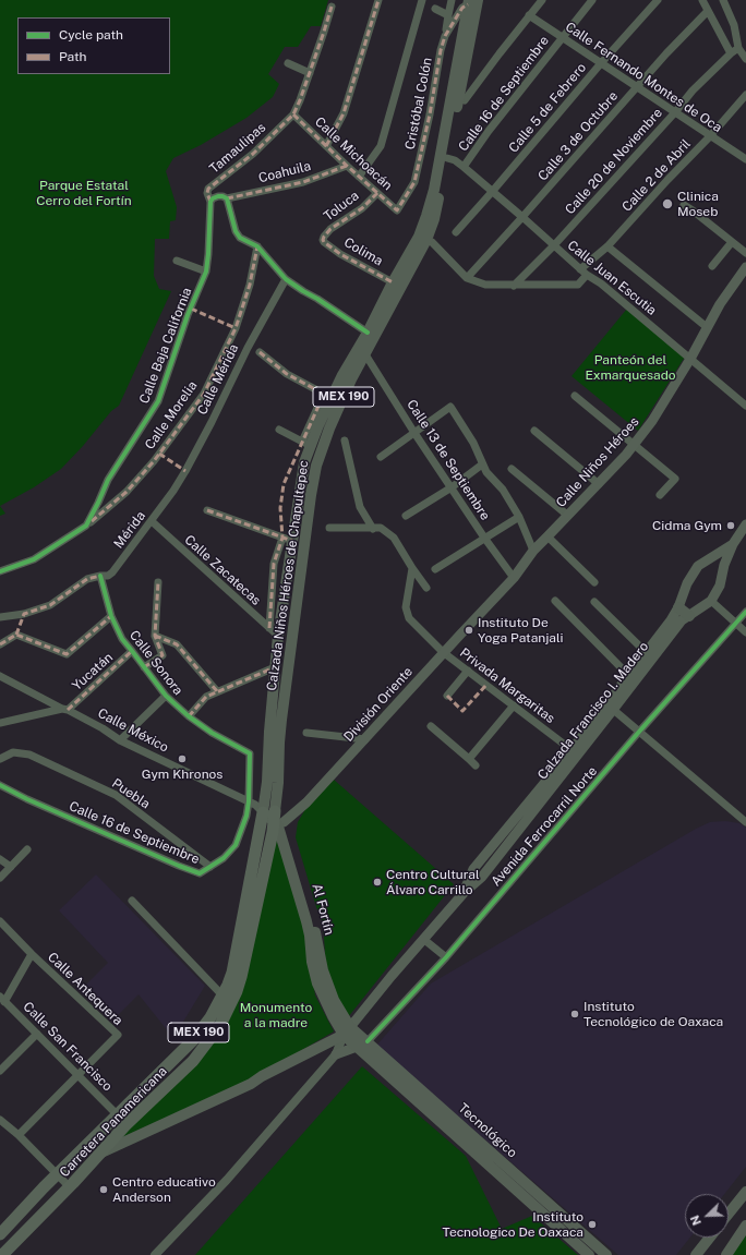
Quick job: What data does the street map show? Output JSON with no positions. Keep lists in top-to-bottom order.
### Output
{
  "streets": {
    "highway": ["MEX 190", "Carretera Panamericana"],
    "main road": [
      "Calle Niños Héroes",
      "Calzada Niños Héroes de Chapultepec",
      "División Oriente",
      "Calzada Francisco I. Madero",
      "Al Fortín",
      "Tecnológico"
    ],
    "street": [
      "Calle Fernando Montes de Oca",
      "Calle 16 de Septiembre",
      "Cristóbal Colón",
      "Calle 5 de Febrero",
      "Calle 3 de Octubre",
      "Tamaulipas",
      "Calle Michoacán",
      "Calle 20 de Noviembre",
      "Coahuila",
      "Calle 2 de Abril",
      "Toluca",
      "Colima",
      "Calle Juan Escutia",
      "Calle Baja California",
      "Calle Mérida",
      "Calle Morelia",
      "Calle 13 de Septiembre",
      "Mérida",
      "Calle Zacatecas",
      "Calle Sonora",
      "Yucatán",
      "Privada Margaritas",
      "Calle México",
      "Puebla",
      "Avenida Ferrocarril Norte",
      "Calle Antequera",
      "Calle San Francisco"
    ]
  },
  "crossings": [
    ["Calle Fernando Montes de Oca", "Calle 16 de Septiembre"],
    ["Calle Fernando Montes de Oca", "Calle 5 de Febrero"],
    ["Calle Fernando Montes de Oca", "Calle 3 de Octubre"],
    ["Calle Fernando Montes de Oca", "Calle 20 de Noviembre"],
    ["Calle Fernando Montes de Oca", "Calle 2 de Abril"],
    ["Calle 16 de Septiembre", "Calle Juan Escutia"],
    ["Calle 16 de Septiembre", "Calzada Niños Héroes de Chapultepec"],
    ["Calle 16 de Septiembre", "Calle Sonora"],
    ["Calle 16 de Septiembre", "División Oriente"],
    ["Calle 16 de Septiembre", "Calle México"],
    ["Calle 16 de Septiembre", "Puebla"],
    ["Calle 16 de Septiembre", "Al Fortín"],
    ["Calle 16 de Septiembre", "Carretera Panamericana"],
    ["Cristóbal Colón", "Calle Michoacán"],
    ["Cristóbal Colón", "Calzada Niños Héroes de Chapultepec"],
    ["Calle 5 de Febrero", "Calle Juan Escutia"],
    ["Calle 3 de Octubre", "Calle Juan Escutia"],
    ["Tamaulipas", "Calle Michoacán"],
    ["Tamaulipas", "Coahuila"],
    ["Tamaulipas", "Calle Baja California"],
    ["Calle Michoacán", "Coahuila"],
    ["Calle Michoacán", "Toluca"],
    ["Calle 20 de Noviembre", "Calle 2 de Abril"],
    ["Calle 20 de Noviembre", "Calle Juan Escutia"],
    ["Coahuila", "Calle Baja California"],
    ["Calle 2 de Abril", "Calle Juan Escutia"],
    ["Toluca", "Colima"],
    ["Colima", "Calzada Niños Héroes de Chapultepec"],
    ["Calle Juan Escutia", "Calle Niños Héroes"],
    ["Calle Baja California", "Calle Morelia"],
    ["Calle Mérida", "Mérida"],
    ["Calle 13 de Septiembre", "Calle Niños Héroes"],
    ["Calle 13 de Septiembre", "Calzada Niños Héroes de Chapultepec"],
    ["Calle 13 de Septiembre", "División Oriente"],
    ["Calle Niños Héroes", "División Oriente"],
    ["Mérida", "Calle Zacatecas"],
    ["Mérida", "Calle Sonora"],
    ["Calle Zacatecas", "Calzada Niños Héroes de Chapultepec"],
    ["Calzada Niños Héroes de Chapultepec", "División Oriente"],
    ["Calzada Niños Héroes de Chapultepec", "Calle México"],
    ["Calzada Niños Héroes de Chapultepec", "Al Fortín"],
    ["Calzada Niños Héroes de Chapultepec", "Carretera Panamericana"],
    ["Calle Sonora", "Yucatán"],
    ["Yucatán", "Calle México"],
    ["Privada Margaritas", "División Oriente"],
    ["Privada Margaritas", "Calzada Francisco I. Madero"],
    ["División Oriente", "Calle México"],
    ["División Oriente", "Al Fortín"],
    ["División Oriente", "Carretera Panamericana"],
    ["Calzada Francisco I. Madero", "Al Fortín"],
    ["Calzada Francisco I. Madero", "Carretera Panamericana"],
    ["Calzada Francisco I. Madero", "Tecnológico"],
    ["Calle México", "Al Fortín"],
    ["Calle México", "Carretera Panamericana"],
    ["Avenida Ferrocarril Norte", "Tecnológico"],
    ["Al Fortín", "Carretera Panamericana"],
    ["Al Fortín", "Tecnológico"],
    ["Calle Antequera", "Calle San Francisco"],
    ["Calle San Francisco", "Carretera Panamericana"]
  ],
  "parks": ["Parque Estatal Cerro del Fortín", "Panteón del Exmarquesado", "Monumento a la madre"],
  "places": [
    "Clinica Moseb",
    "Cidma Gym",
    "Instituto De Yoga Patanjali",
    "Gym Khronos",
    "Centro Cultural Álvaro Carrillo",
    "Instituto Tecnológico de Oaxaca",
    "Centro educativo Anderson",
    "Instituto Tecnologico De Oaxaca"
  ],
  "legend": ["Cycle path", "Path"],
  "north": "bottom left"
}
